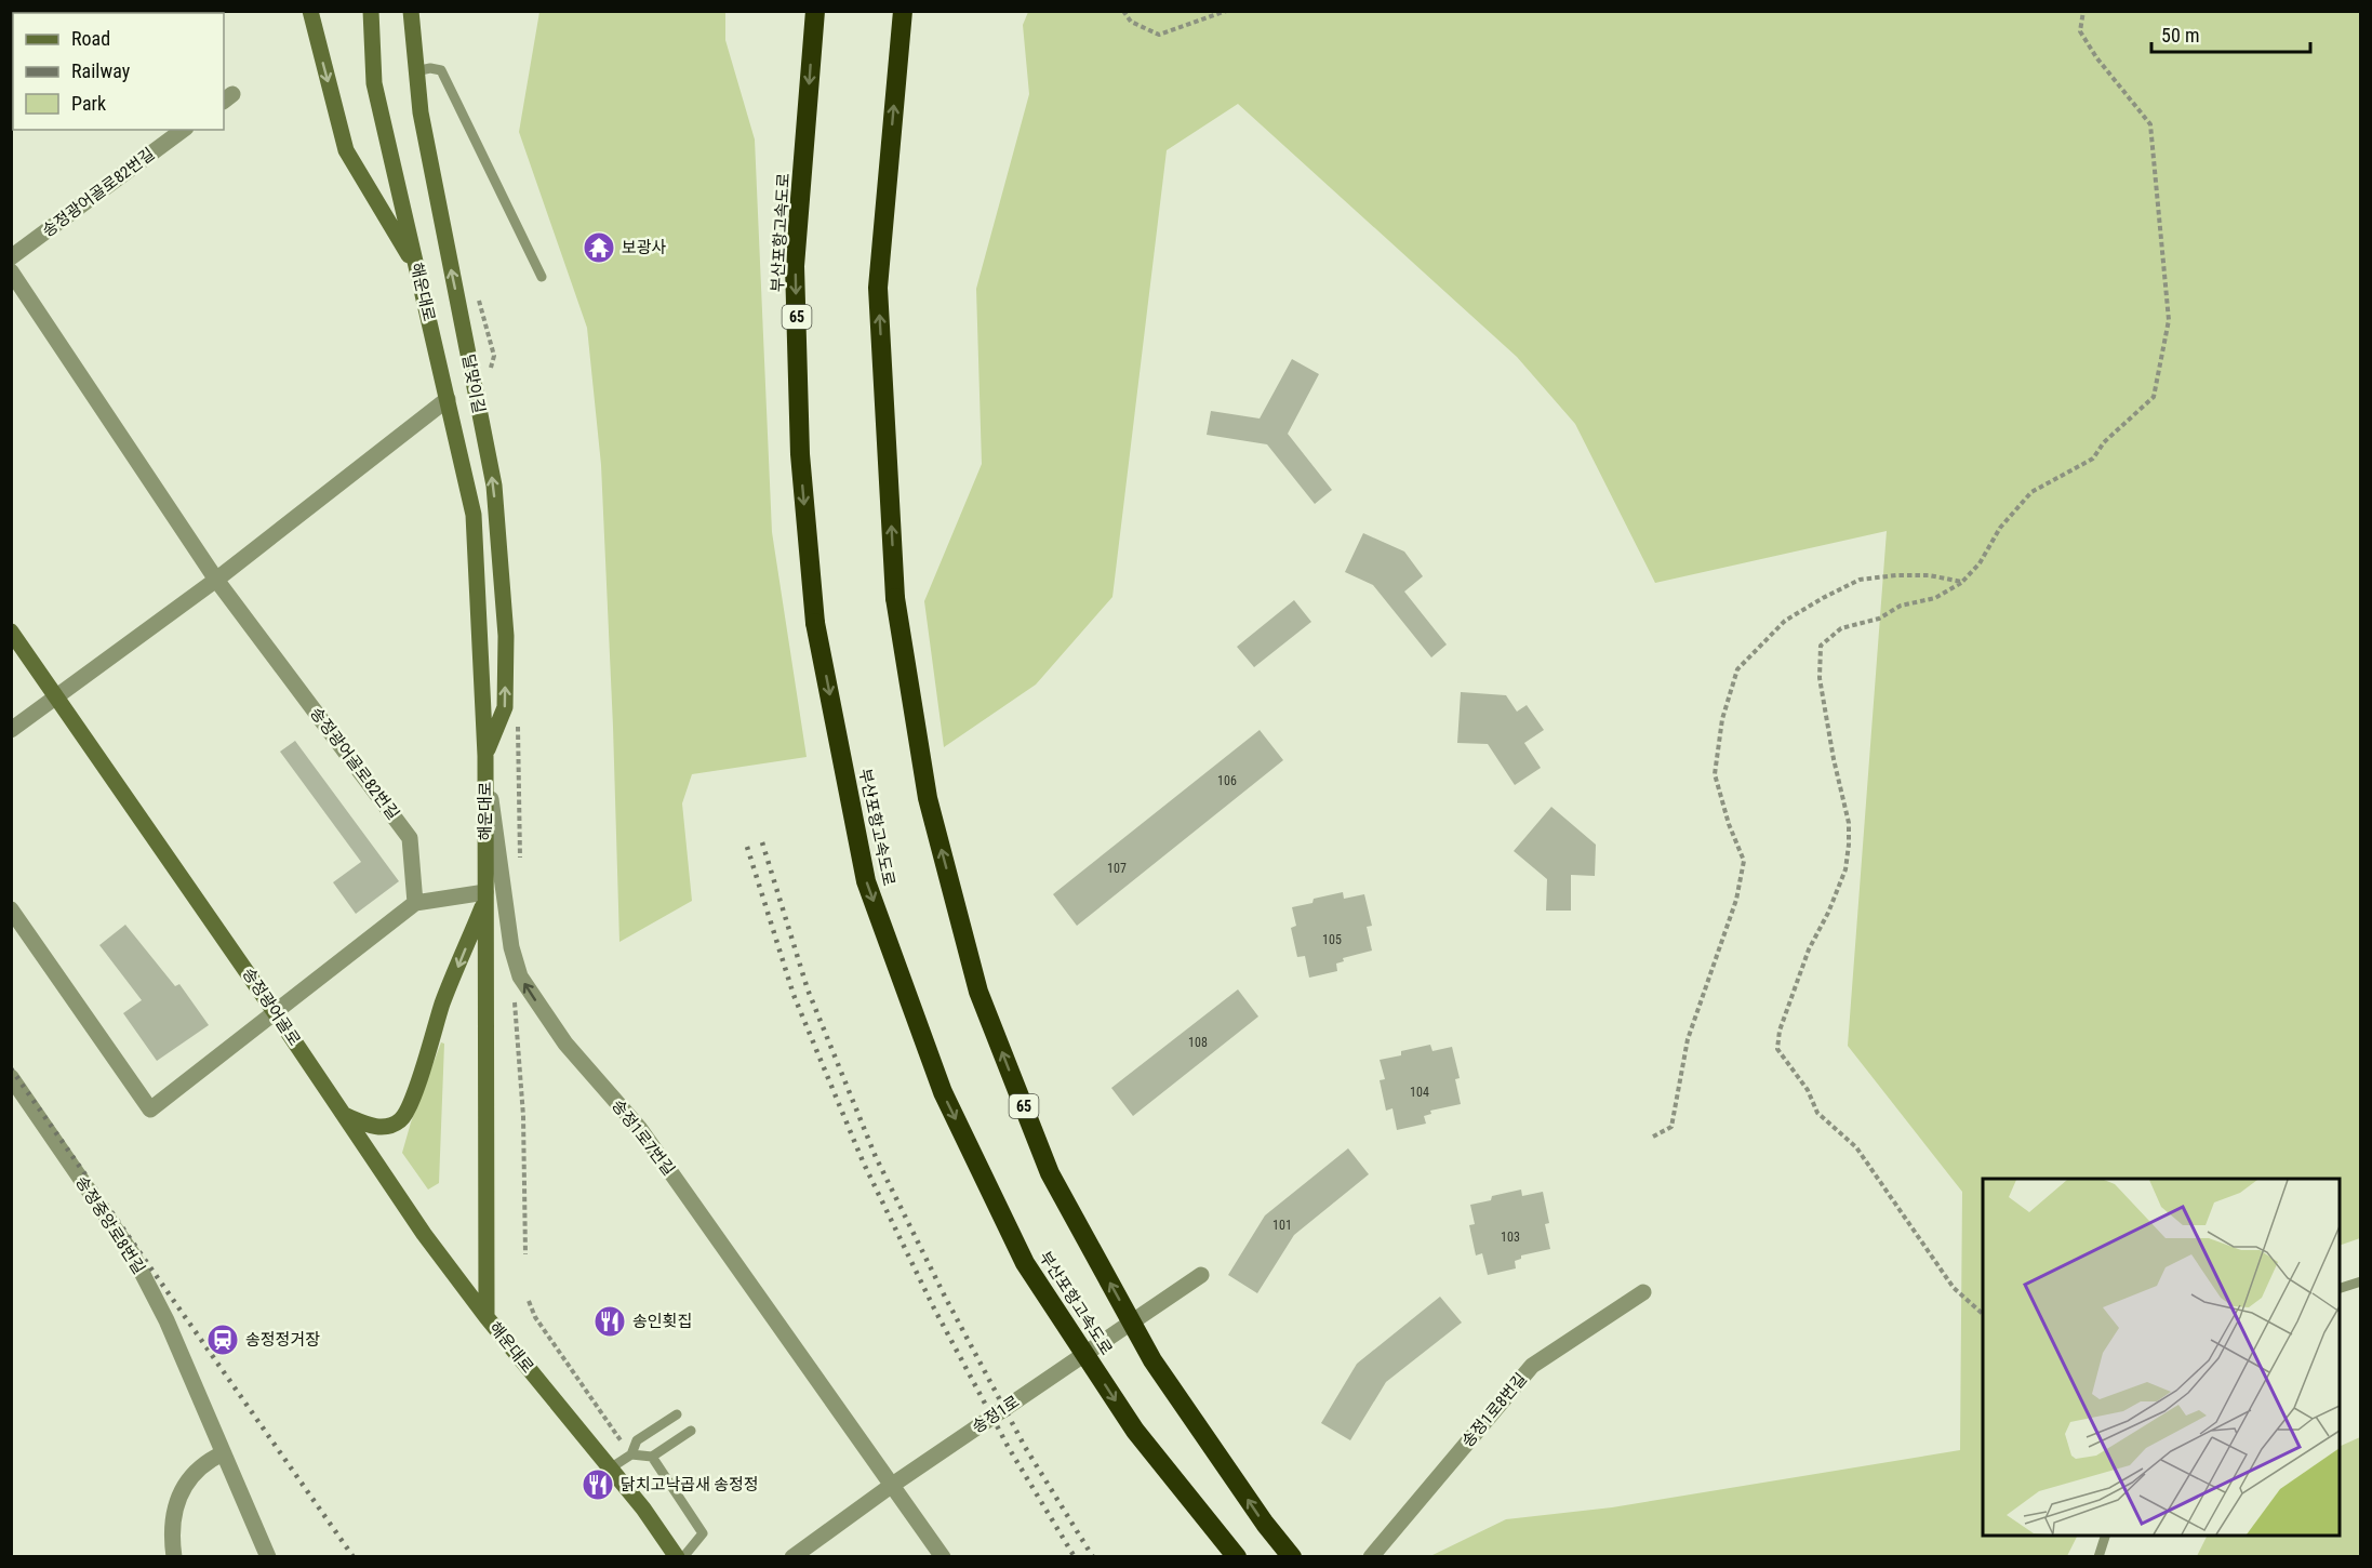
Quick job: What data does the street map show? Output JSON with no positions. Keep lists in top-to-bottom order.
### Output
{
  "streets": {
    "highway": ["부산포항고속도로", "65"],
    "main road": ["해운대로", "달맞이길", "송정광어골로"],
    "street": [
      "송정광어골로82번길",
      "송정1로7번길",
      "송정중앙로8번길",
      "송정1로8번길",
      "송정1로"
    ]
  },
  "crossings": [
    ["해운대로", "달맞이길"],
    ["해운대로", "송정광어골로"],
    ["해운대로", "송정1로7번길"],
    ["달맞이길", "송정1로7번길"],
    ["송정1로7번길", "송정1로"]
  ],
  "one_way": ["달맞이길", "송정1로7번길"],
  "places": {
    "temple": ["보광사"],
    "restaurant": ["송인횟집", "닭치고낙곱새 송정정"],
    "station": ["송정정거장"]
  },
  "house_numbers": [
    "106",
    "107",
    "105",
    "108",
    "104",
    "101",
    "103"
  ],
  "legend": ["Road", "Railway", "Park"],
  "scale_bar": "50 m"
}
